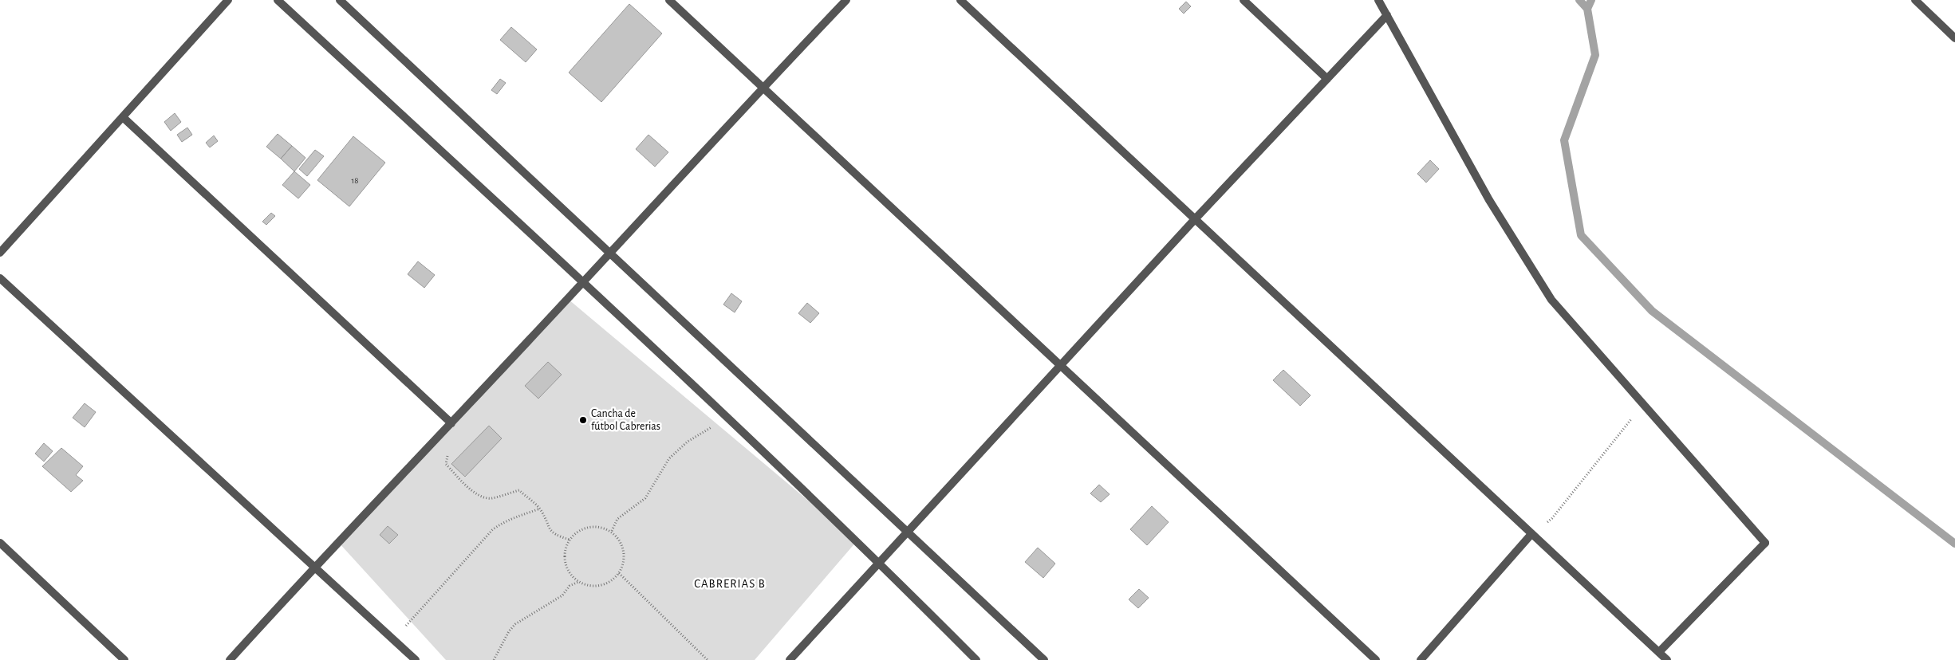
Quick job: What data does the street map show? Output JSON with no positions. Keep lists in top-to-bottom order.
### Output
{
  "districts": ["CABRERIAS B"],
  "places": ["Cancha de fútbol Cabrerias"],
  "house_numbers": ["18"]
}
